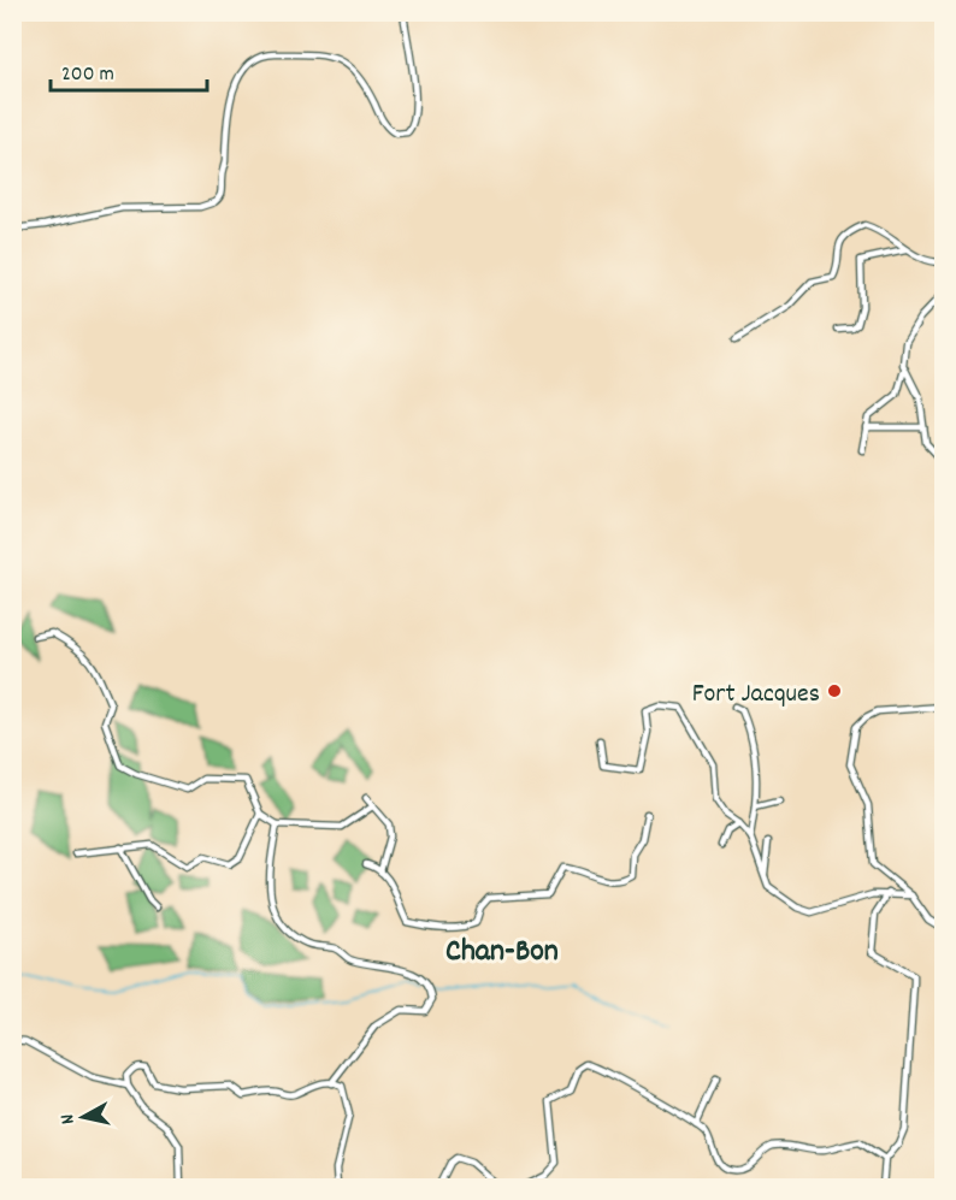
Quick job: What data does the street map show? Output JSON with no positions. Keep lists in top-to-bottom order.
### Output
{
  "districts": ["Chan-Bon"],
  "places": ["Fort Jacques"],
  "scale_bar": "200 m",
  "north": "left"
}
